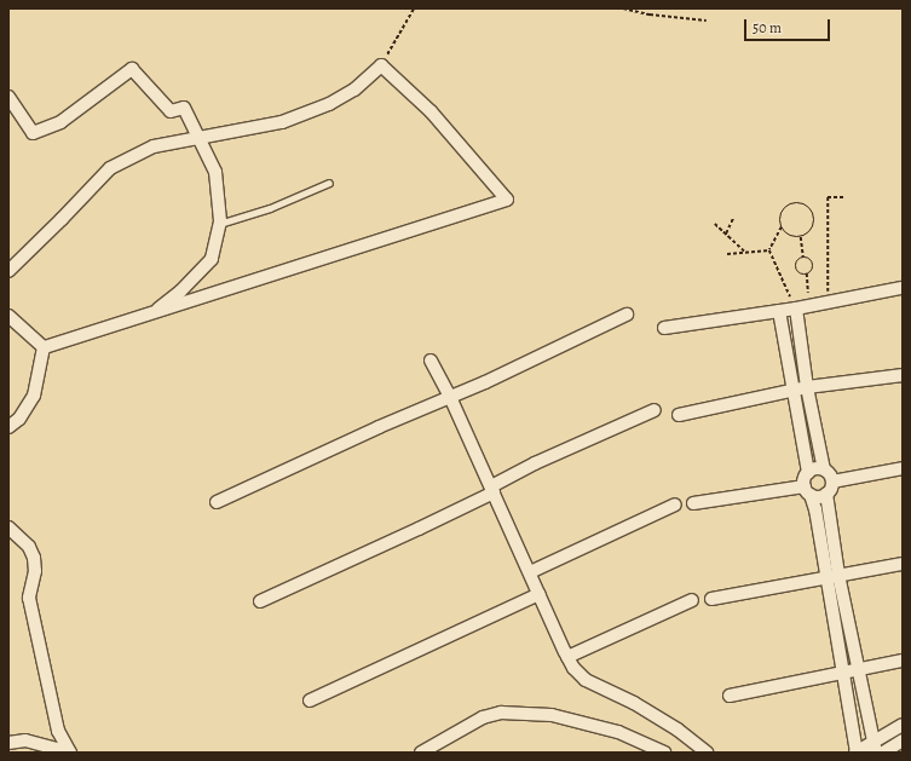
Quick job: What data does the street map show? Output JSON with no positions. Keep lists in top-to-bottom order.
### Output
{
  "scale_bar": "50 m"
}
